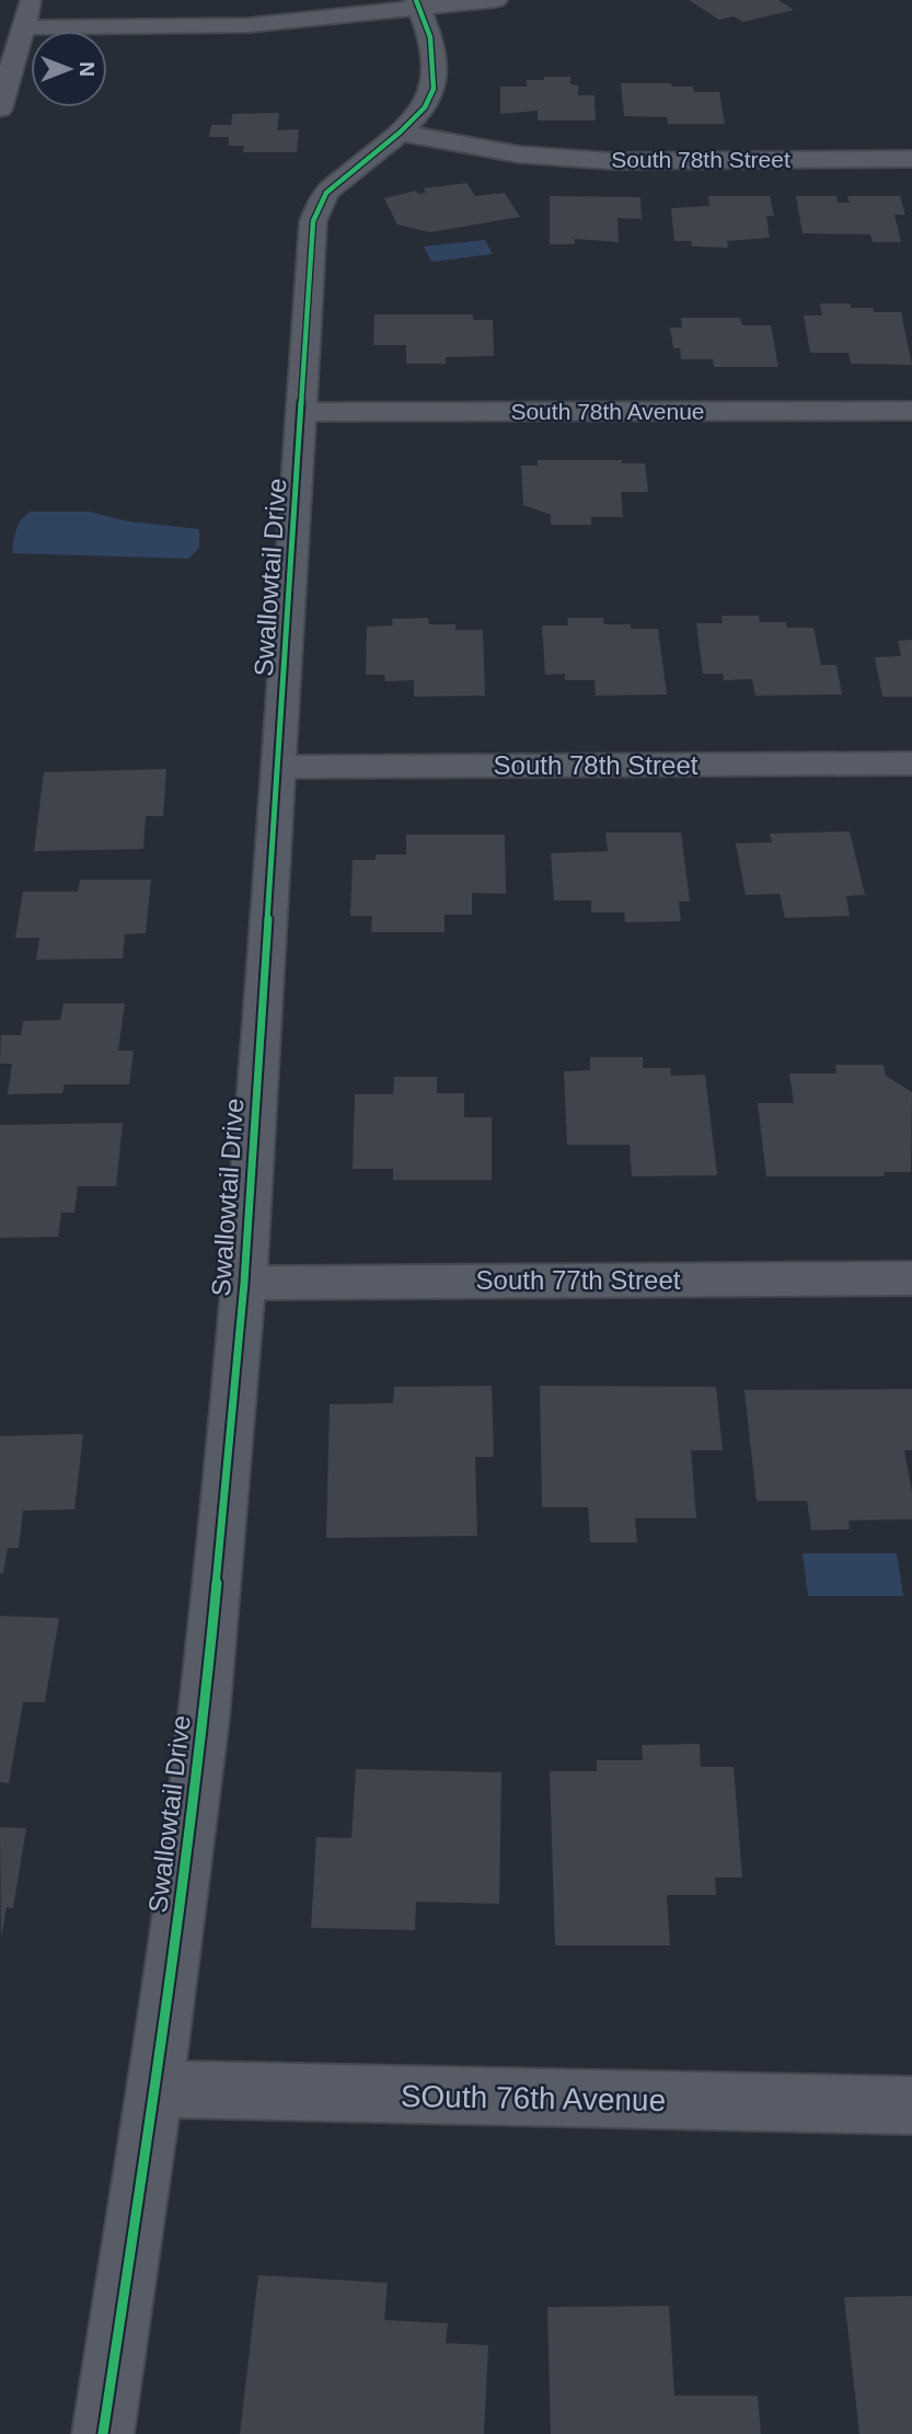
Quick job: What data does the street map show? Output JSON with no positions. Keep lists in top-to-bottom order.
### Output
{
  "streets": {
    "street": [
      "South 78th Street",
      "South 78th Avenue",
      "Swallowtail Drive",
      "South 77th Street",
      "SOuth 76th Avenue"
    ]
  },
  "crossings": [
    ["South 78th Street", "Swallowtail Drive"],
    ["South 78th Avenue", "Swallowtail Drive"],
    ["Swallowtail Drive", "South 77th Street"],
    ["Swallowtail Drive", "SOuth 76th Avenue"]
  ],
  "north": "right"
}
